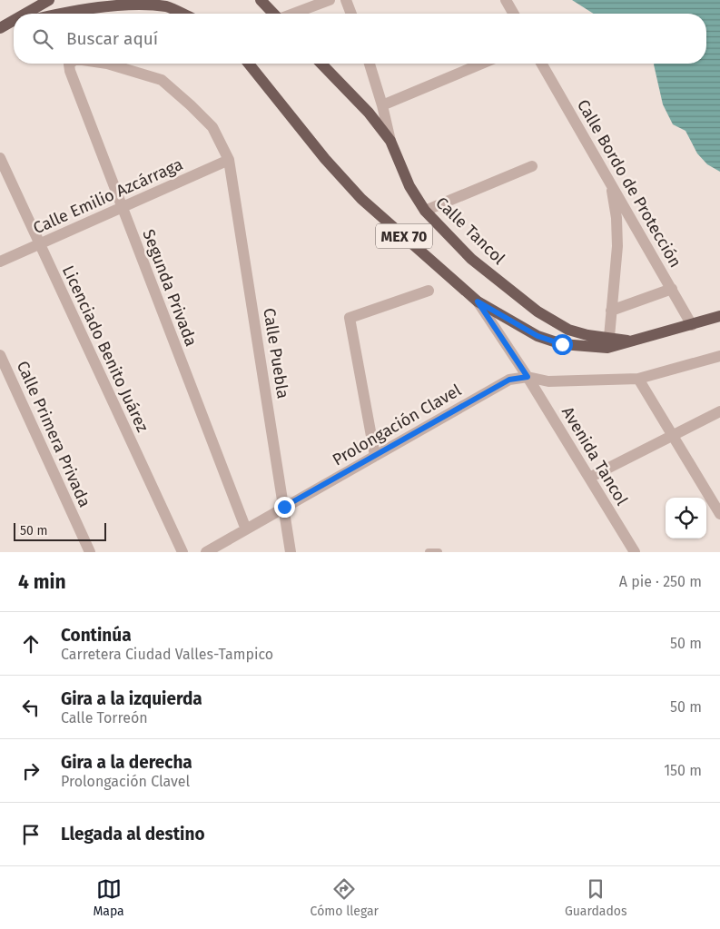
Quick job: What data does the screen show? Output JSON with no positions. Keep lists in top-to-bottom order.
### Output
{
  "streets": {
    "main road": ["Calle Tancol", "MEX 70"],
    "street": [
      "Calle Bordo de Protección",
      "Calle Emilio Azcárraga",
      "Segunda Privada",
      "Licenciado Benito Juárez",
      "Calle Puebla",
      "Prolongación Clavel",
      "Calle Primera Privada",
      "Avenida Tancol"
    ]
  },
  "crossings": [
    ["Calle Bordo de Protección", "MEX 70"],
    ["Calle Emilio Azcárraga", "Segunda Privada"],
    ["Calle Emilio Azcárraga", "Licenciado Benito Juárez"],
    ["Calle Emilio Azcárraga", "Calle Puebla"],
    ["Calle Tancol", "MEX 70"],
    ["MEX 70", "Avenida Tancol"],
    ["Segunda Privada", "Prolongación Clavel"],
    ["Calle Puebla", "Prolongación Clavel"],
    ["Prolongación Clavel", "Avenida Tancol"]
  ],
  "scale_bar": "50 m",
  "page": {
    "search": "Buscar aquí",
    "scale": "50 m",
    "heading": ["4 min", "A pie · 250 m"],
    "list": [
      ["Continúa", "Carretera Ciudad Valles-Tampico", "50 m"],
      ["Gira a la izquierda", "Calle Torreón", "50 m"],
      ["Gira a la derecha", "Prolongación Clavel", "150 m"],
      "Llegada al destino"
    ],
    "nav": ["Mapa", "Cómo llegar", "Guardados"]
  }
}
